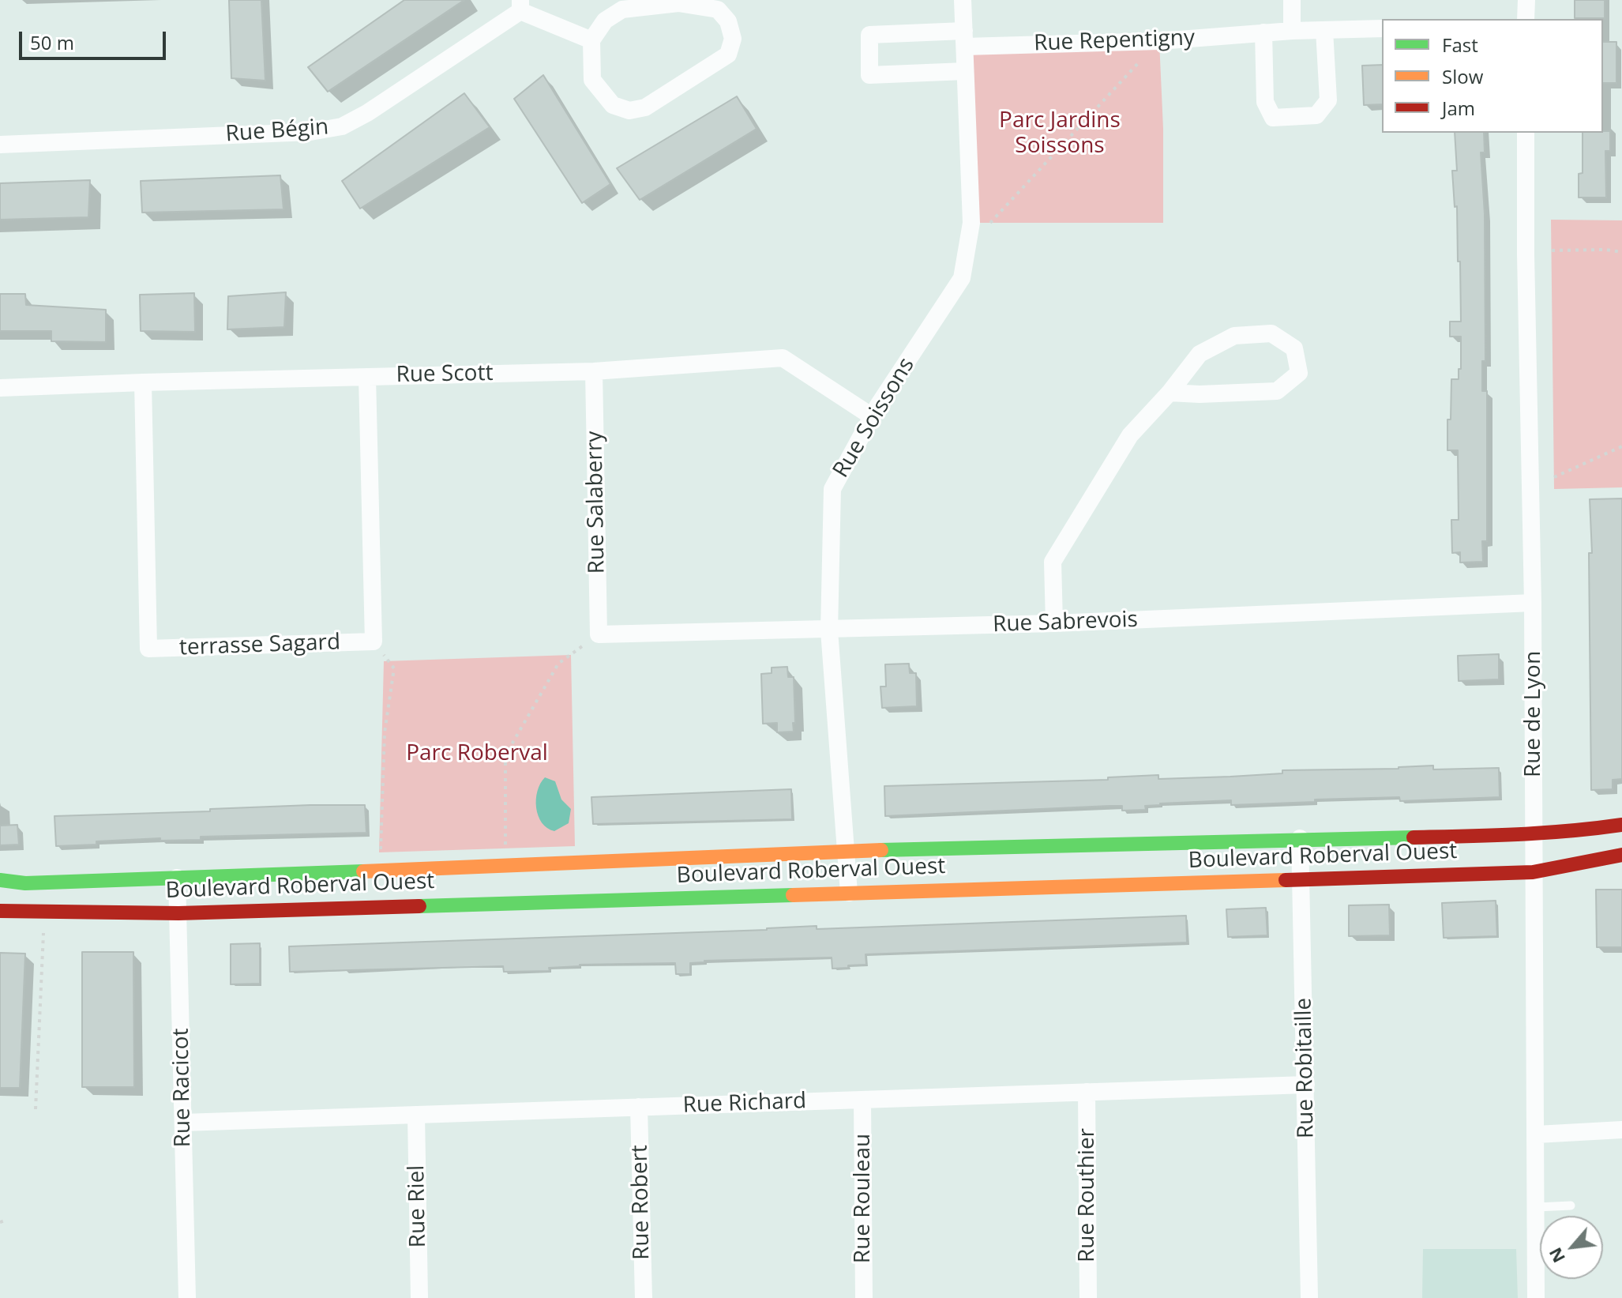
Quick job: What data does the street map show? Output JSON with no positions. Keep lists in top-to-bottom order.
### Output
{
  "streets": {
    "street": [
      "Rue Repentigny",
      "Rue Bégin",
      "Rue Scott",
      "Rue Soissons",
      "Rue Salaberry",
      "Rue Sabrevois",
      "terrasse Sagard",
      "Rue de Lyon",
      "Boulevard Roberval Ouest",
      "Rue Robitaille",
      "Rue Racicot",
      "Rue Richard",
      "Rue Routhier",
      "Rue Rouleau",
      "Rue Robert",
      "Rue Riel"
    ]
  },
  "crossings": [
    ["Rue Repentigny", "Rue Soissons"],
    ["Rue Scott", "Rue Soissons"],
    ["Rue Scott", "Rue Salaberry"],
    ["Rue Scott", "terrasse Sagard"],
    ["Rue Soissons", "Rue Sabrevois"],
    ["Rue Soissons", "Boulevard Roberval Ouest"],
    ["Rue Salaberry", "Rue Sabrevois"],
    ["Rue Sabrevois", "Rue de Lyon"],
    ["Rue de Lyon", "Boulevard Roberval Ouest"],
    ["Boulevard Roberval Ouest", "Rue Robitaille"],
    ["Boulevard Roberval Ouest", "Rue Racicot"],
    ["Rue Robitaille", "Rue Richard"],
    ["Rue Racicot", "Rue Richard"],
    ["Rue Richard", "Rue Routhier"],
    ["Rue Richard", "Rue Rouleau"],
    ["Rue Richard", "Rue Robert"],
    ["Rue Richard", "Rue Riel"]
  ],
  "parks": ["Parc Jardins Soissons", "Parc Roberval"],
  "legend": ["Fast", "Slow", "Jam"],
  "scale_bar": "50 m",
  "north": "bottom left"
}
